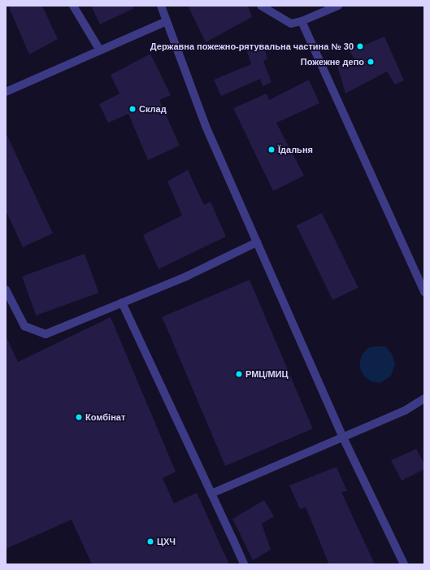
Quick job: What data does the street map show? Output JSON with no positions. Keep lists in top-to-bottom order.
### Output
{
  "places": [
    "Державна пожежно-рятувальна частина № 30",
    "Пожежне депо",
    "Склад",
    "Їдальня",
    "РМЦ/МИЦ",
    "Комбінат",
    "ЦХЧ"
  ]
}
